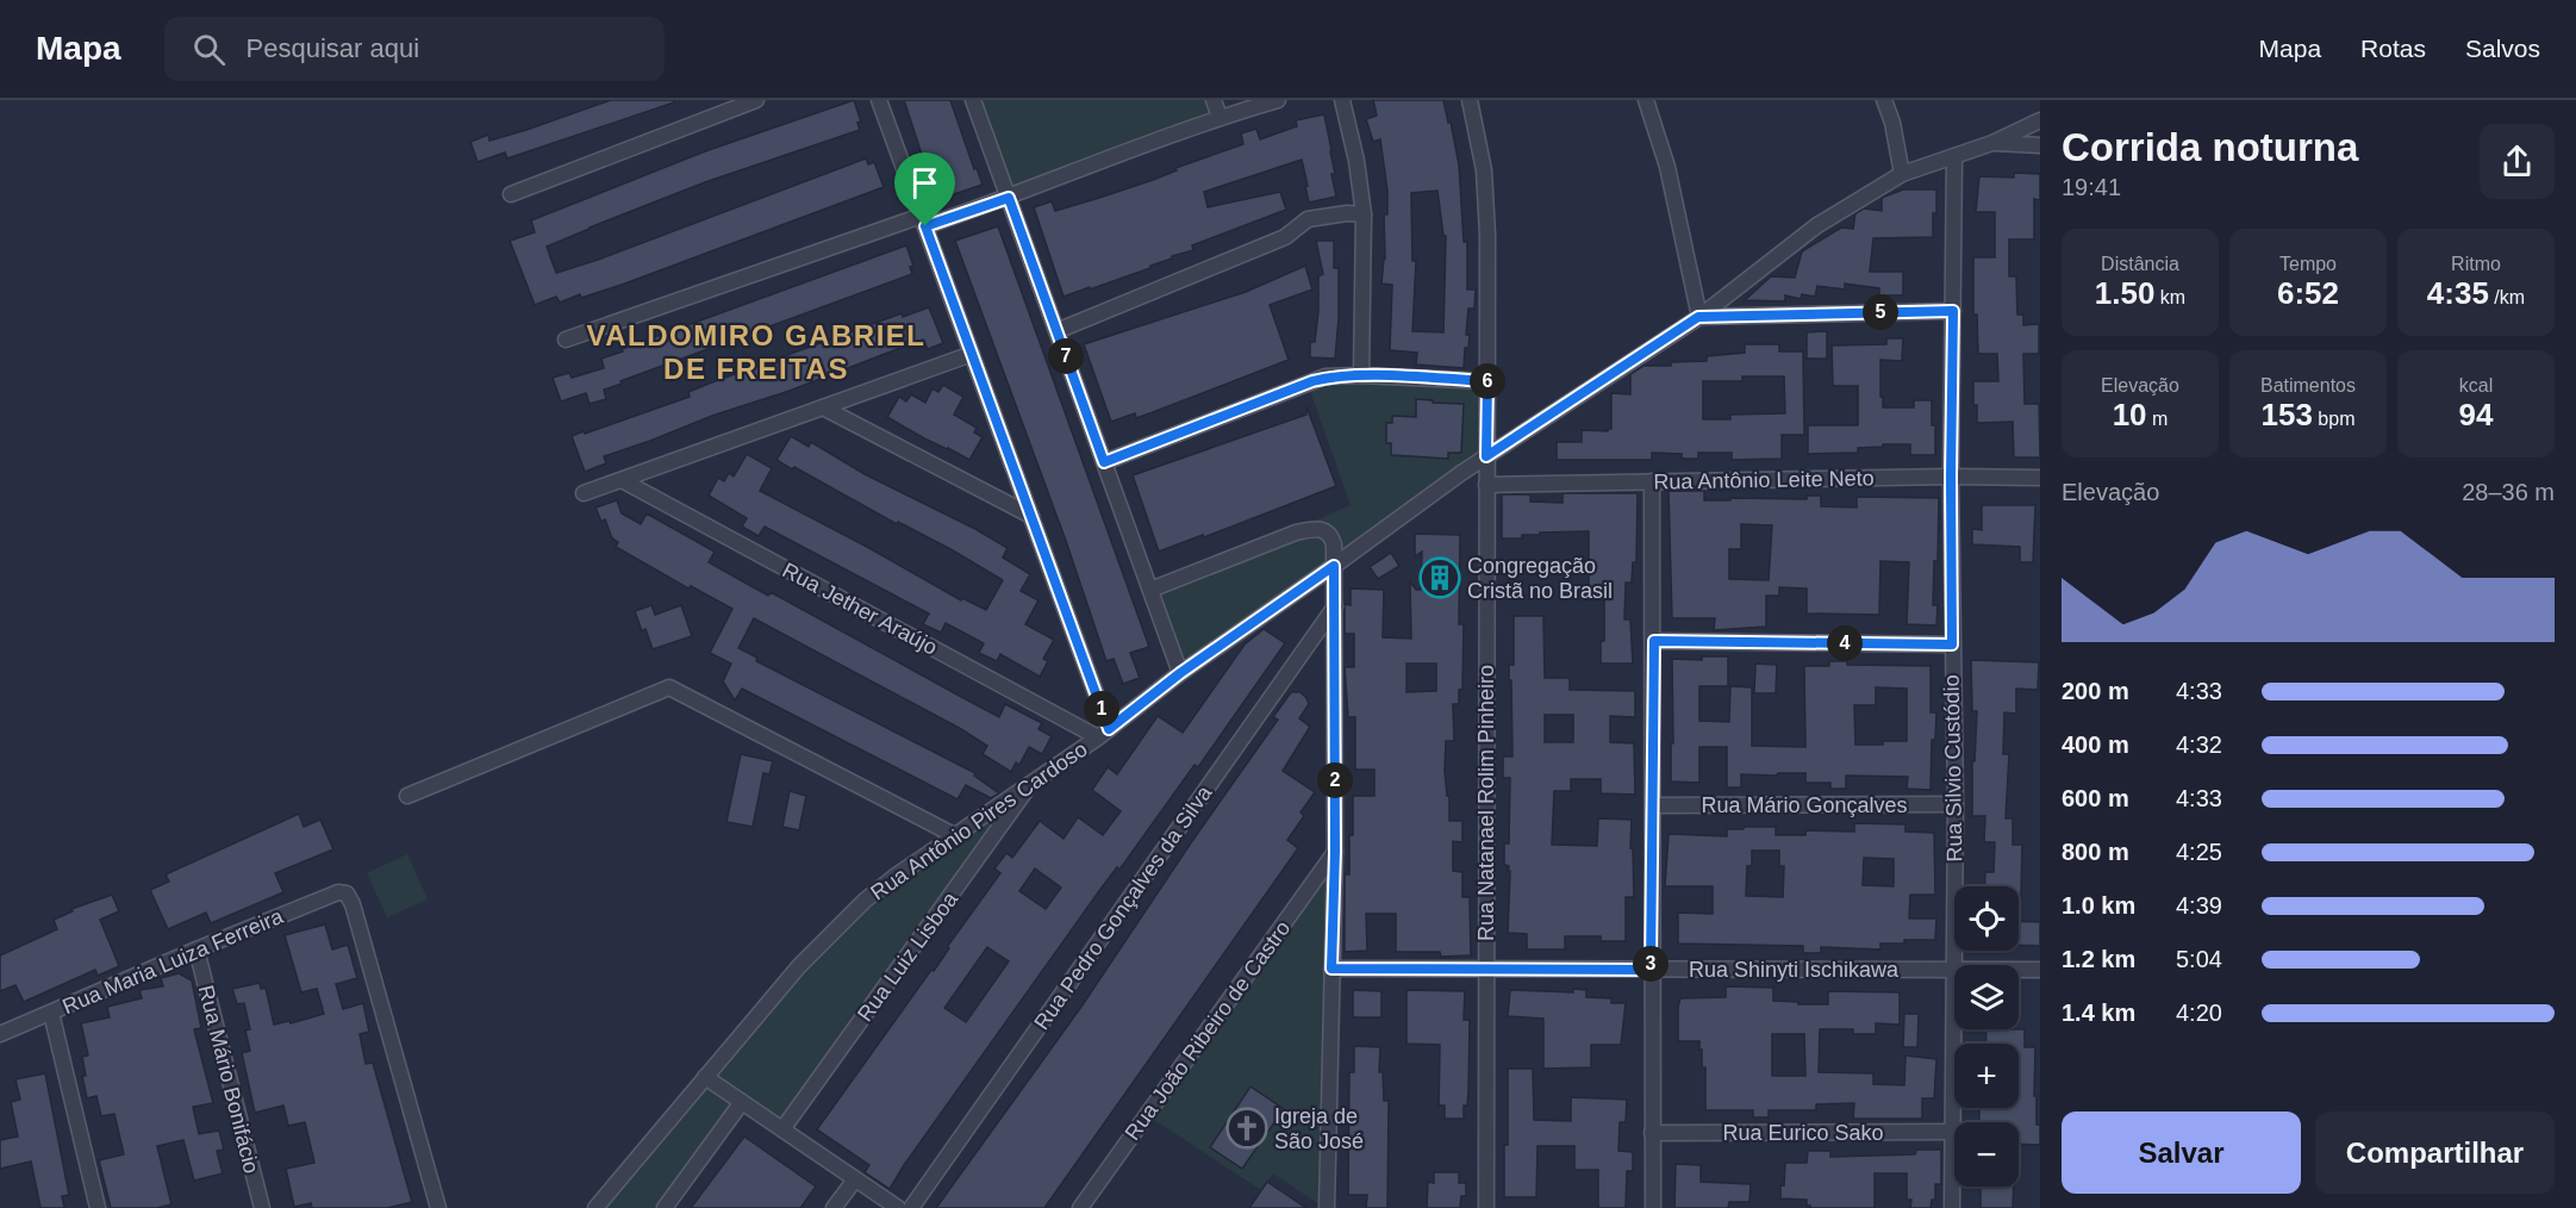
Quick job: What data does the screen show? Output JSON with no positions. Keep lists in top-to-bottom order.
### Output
{
  "streets": {
    "street": [
      "Rua Antônio Leite Neto",
      "Rua Jether Araújo",
      "Rua Silvio Custódio",
      "Rua Natanael Rolim Pinheiro",
      "Rua Mário Gonçalves",
      "Rua Antônio Pires Cardoso",
      "Rua Pedro Gonçalves da Silva",
      "Rua Luiz Lisboa",
      "Rua Maria Luiza Ferreira",
      "Rua Shinyti Ischikawa",
      "Rua João Ribeiro de Castro",
      "Rua Mário Bonifácio",
      "Rua Eurico Sako"
    ]
  },
  "crossings": [
    ["Rua Antônio Leite Neto", "Rua Silvio Custódio"],
    ["Rua Antônio Leite Neto", "Rua Natanael Rolim Pinheiro"],
    ["Rua Jether Araújo", "Rua Antônio Pires Cardoso"],
    ["Rua Silvio Custódio", "Rua Mário Gonçalves"],
    ["Rua Silvio Custódio", "Rua Antônio Pires Cardoso"],
    ["Rua Silvio Custódio", "Rua Eurico Sako"],
    ["Rua Natanael Rolim Pinheiro", "Rua Antônio Pires Cardoso"],
    ["Rua Natanael Rolim Pinheiro", "Rua Shinyti Ischikawa"],
    ["Rua Antônio Pires Cardoso", "Rua Luiz Lisboa"],
    ["Rua Maria Luiza Ferreira", "Rua Mário Bonifácio"]
  ],
  "districts": ["VALDOMIRO GABRIEL DE FREITAS"],
  "places": {
    "building": ["Congregação Cristã no Brasil"],
    "church": ["Igreja de São José"]
  },
  "page": {
    "header": "Mapa",
    "search": "Pesquisar aqui",
    "nav": ["Mapa", "Rotas", "Salvos"],
    "heading": ["Corrida noturna", "19:41"],
    "stats": [
      ["Distância", "1.50 km"],
      ["Tempo", "6:52"],
      ["Ritmo", "4:35 /km"],
      ["Elevação", "10 m"],
      ["Batimentos", "153 bpm"],
      ["kcal", "94"]
    ],
    "pins": [
      "5",
      "7",
      "6",
      "4",
      "1",
      "2",
      "3"
    ],
    "chart": ["Elevação", "28–36 m"],
    "list": [
      {
        "name": "200 m",
        "note": "4:33"
      },
      {
        "name": "400 m",
        "note": "4:32"
      },
      {
        "name": "600 m",
        "note": "4:33"
      },
      {
        "name": "800 m",
        "note": "4:25"
      },
      {
        "name": "1.0 km",
        "note": "4:39"
      },
      {
        "name": "1.2 km",
        "note": "5:04"
      },
      {
        "name": "1.4 km",
        "note": "4:20"
      }
    ],
    "map_buttons": ["+", "−"],
    "buttons": ["Salvar", "Compartilhar"]
  }
}
